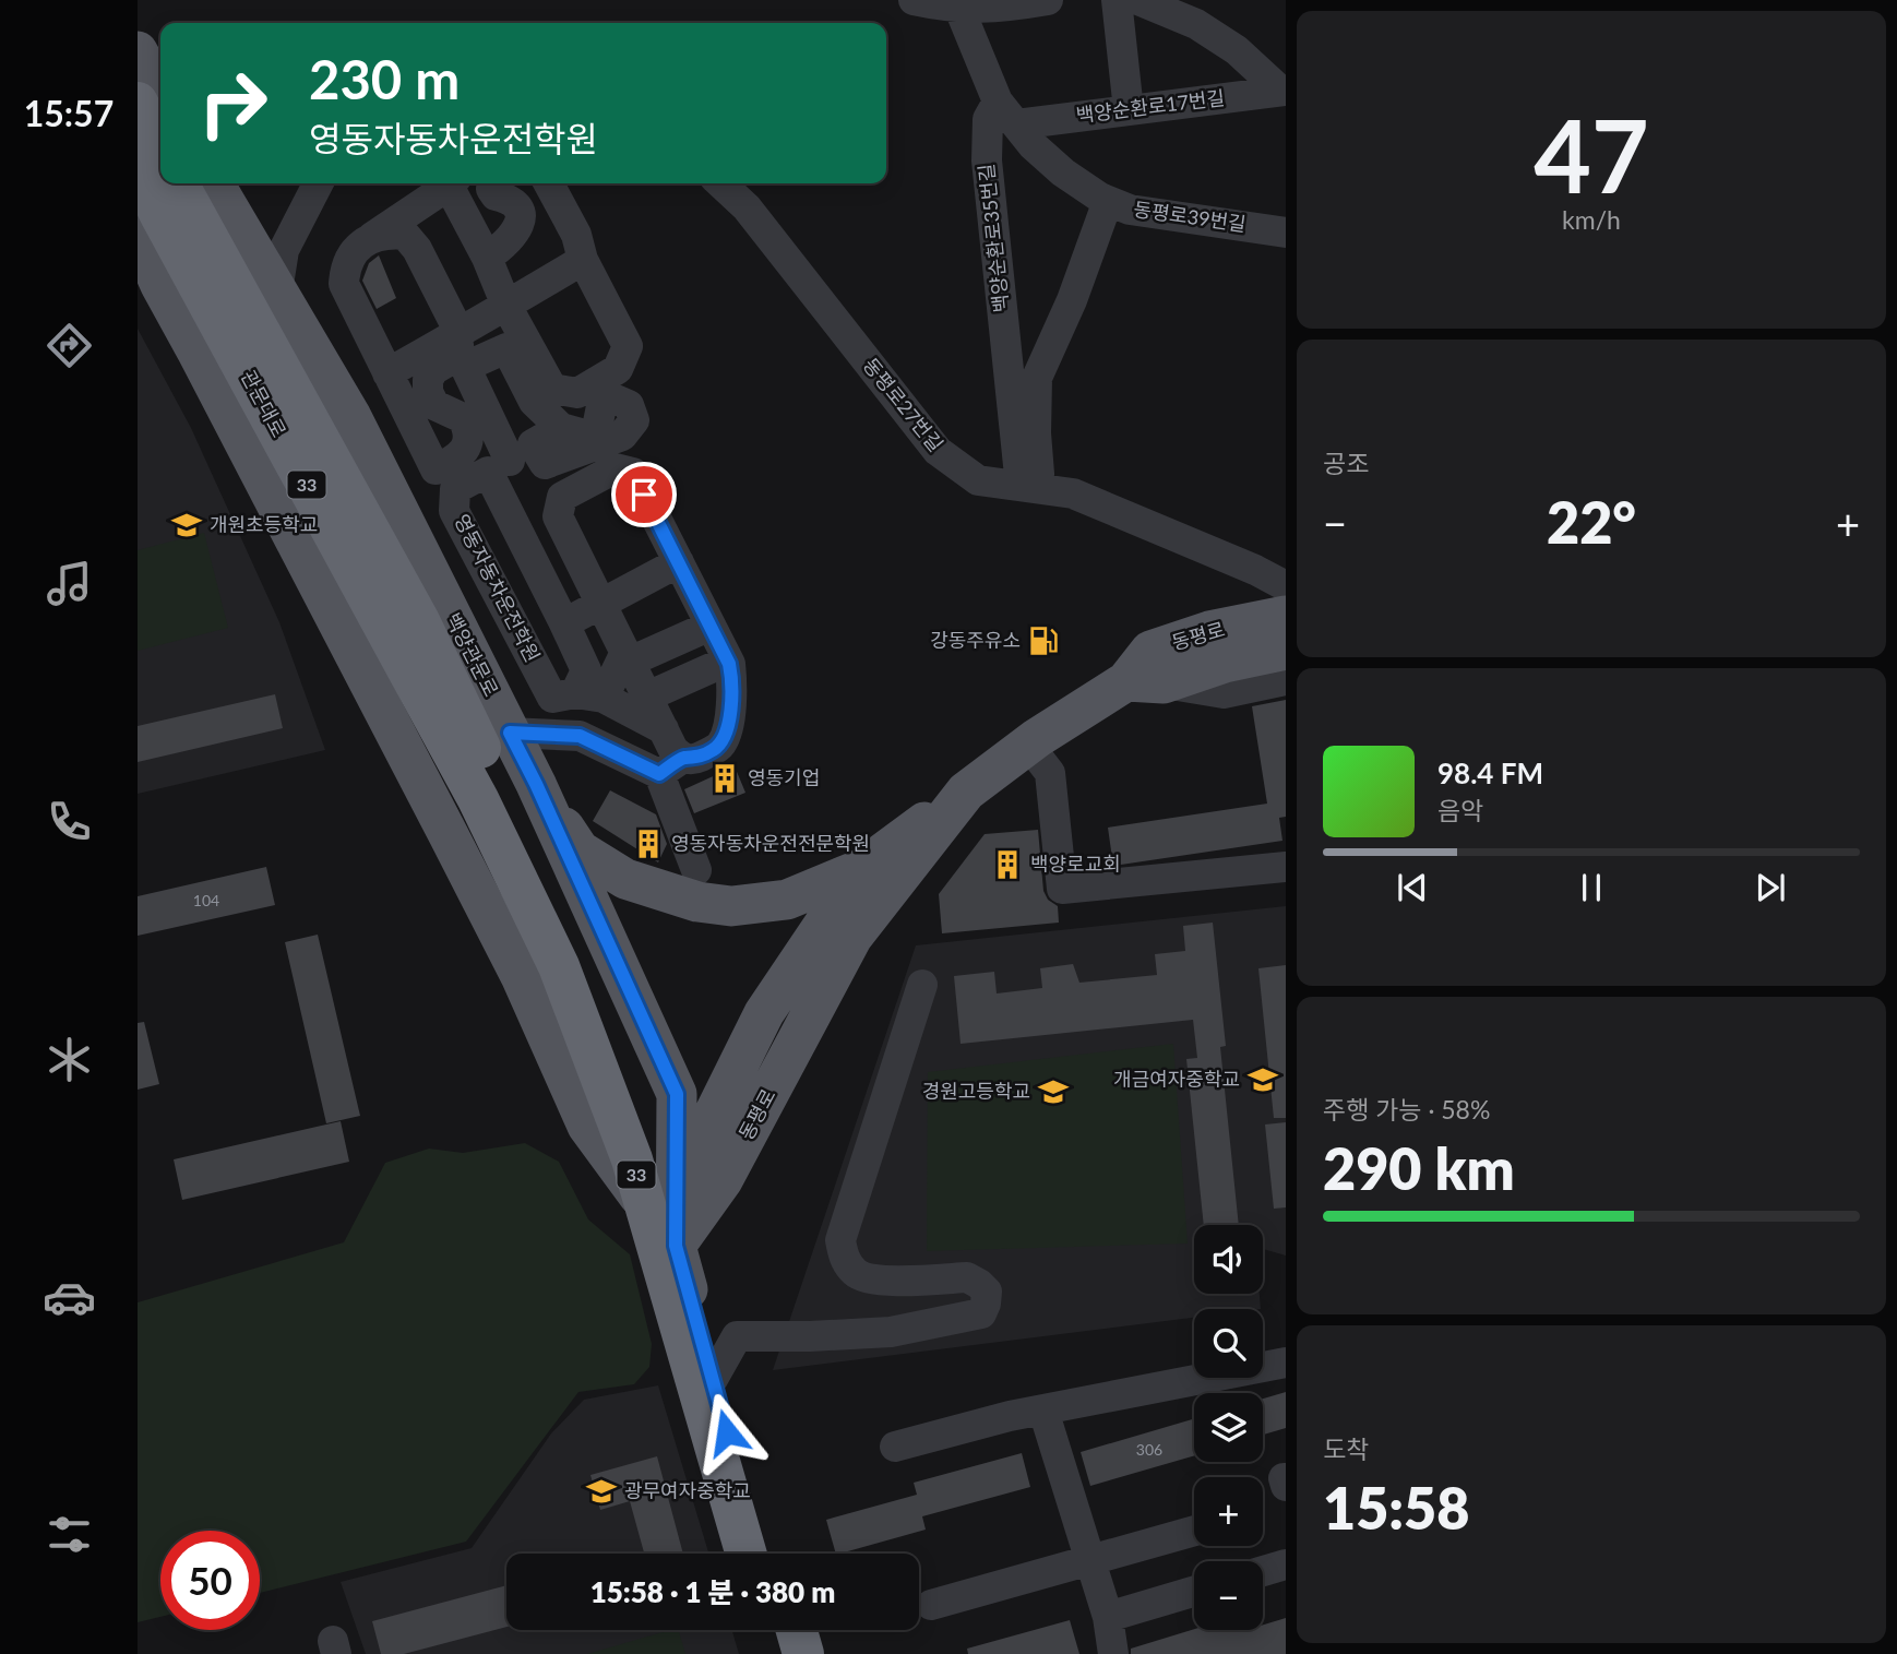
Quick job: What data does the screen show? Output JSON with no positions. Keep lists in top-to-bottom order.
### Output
{
  "streets": {
    "highway": ["관문대로", "33"],
    "main road": ["동평로", "백양관문로"],
    "street": [
      "백양순환로17번길",
      "동평로39번길",
      "백양순환로35번길",
      "동평로27번길",
      "영동자동차운전학원"
    ]
  },
  "crossings": [
    ["백양순환로17번길", "동평로39번길"],
    ["백양순환로17번길", "백양순환로35번길"],
    ["동평로39번길", "백양순환로35번길"],
    ["백양순환로35번길", "동평로27번길"],
    ["관문대로", "33"],
    ["관문대로", "백양관문로"],
    ["33", "백양관문로"],
    ["동평로", "백양관문로"]
  ],
  "places": {
    "school or university": [
      "개원초등학교",
      "개금여자중학교",
      "경원고등학교",
      "광무여자중학교"
    ],
    "fuel station": ["강동주유소"],
    "building": ["영동기업", "영동자동차운전전문학원", "백양로교회"]
  },
  "house_numbers": ["104", "306"],
  "page": {
    "tabs": "15:57",
    "tile": [
      ["47", "km/h"],
      "공조",
      ["주행 가능 · 58%", "290 km"],
      ["도착", "15:58"]
    ],
    "turn": ["230 m", "영동자동차운전학원"],
    "heat": ["−", "22°", "+"],
    "song": ["98.4 FM", "음악"],
    "map_buttons": ["+", "−"],
    "limit": "50",
    "trip": "15:58 · 1 분 · 380 m"
  }
}
